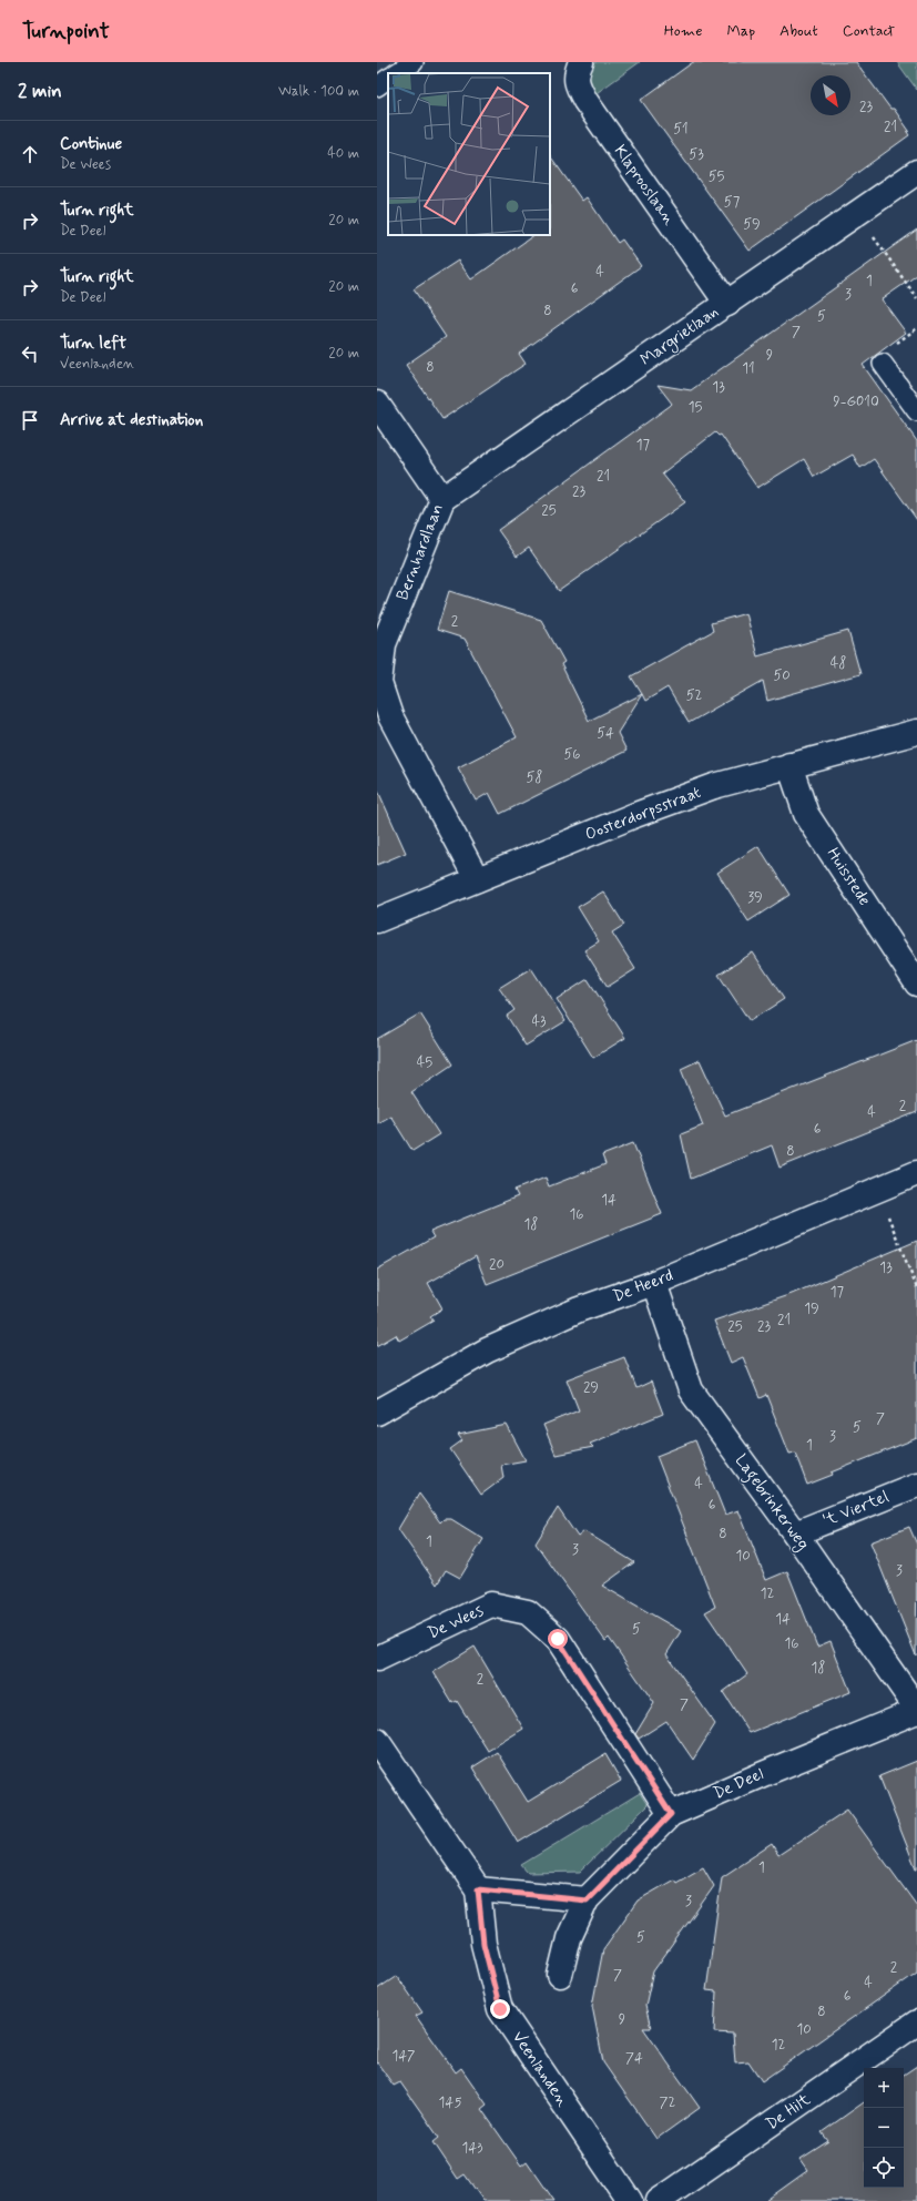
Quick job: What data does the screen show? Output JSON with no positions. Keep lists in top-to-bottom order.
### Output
{
  "streets": {
    "street": [
      "Klaprooslaan",
      "Margrietlaan",
      "Bernhardlaan",
      "Oosterdorpsstraat",
      "Huisstede",
      "De Heerd",
      "Lagebrinkerweg",
      "'t Viertel",
      "De Wees",
      "De Deel",
      "Veenlanden",
      "De Hilt"
    ]
  },
  "crossings": [
    ["Klaprooslaan", "Margrietlaan"],
    ["Margrietlaan", "Bernhardlaan"],
    ["Bernhardlaan", "Oosterdorpsstraat"],
    ["Oosterdorpsstraat", "Huisstede"],
    ["De Heerd", "Lagebrinkerweg"],
    ["Lagebrinkerweg", "'t Viertel"],
    ["Lagebrinkerweg", "De Deel"],
    ["De Wees", "De Deel"]
  ],
  "house_numbers": [
    "23",
    "21",
    "51",
    "53",
    "55",
    "57",
    "59",
    "4",
    "1",
    "6",
    "3",
    "8",
    "5",
    "7",
    "9",
    "8",
    "11",
    "13",
    "9-G010",
    "15",
    "17",
    "21",
    "23",
    "25",
    "2",
    "48",
    "50",
    "52",
    "54",
    "56",
    "58",
    "39",
    "43",
    "45",
    "2",
    "4",
    "6",
    "8",
    "14",
    "16",
    "18",
    "20",
    "13",
    "17",
    "19",
    "21",
    "25",
    "23",
    "29",
    "7",
    "5",
    "3",
    "1",
    "4",
    "6",
    "8",
    "1",
    "3",
    "10",
    "3",
    "12",
    "14",
    "5",
    "16",
    "18",
    "2",
    "7",
    "1",
    "3",
    "5",
    "2",
    "7",
    "4",
    "6",
    "8",
    "9",
    "10",
    "12",
    "147",
    "74",
    "145",
    "72",
    "143"
  ],
  "north": "bottom right",
  "page": {
    "header": "Turnpoint",
    "nav": [
      "Home",
      "Map",
      "About",
      "Contact"
    ],
    "heading": ["2 min", "Walk · 100 m"],
    "list": [
      ["Continue", "De Wees", "40 m"],
      ["Turn right", "De Deel", "20 m"],
      ["Turn right", "De Deel", "20 m"],
      ["Turn left", "Veenlanden", "20 m"],
      "Arrive at destination"
    ],
    "map_buttons": ["+", "−"]
  }
}
